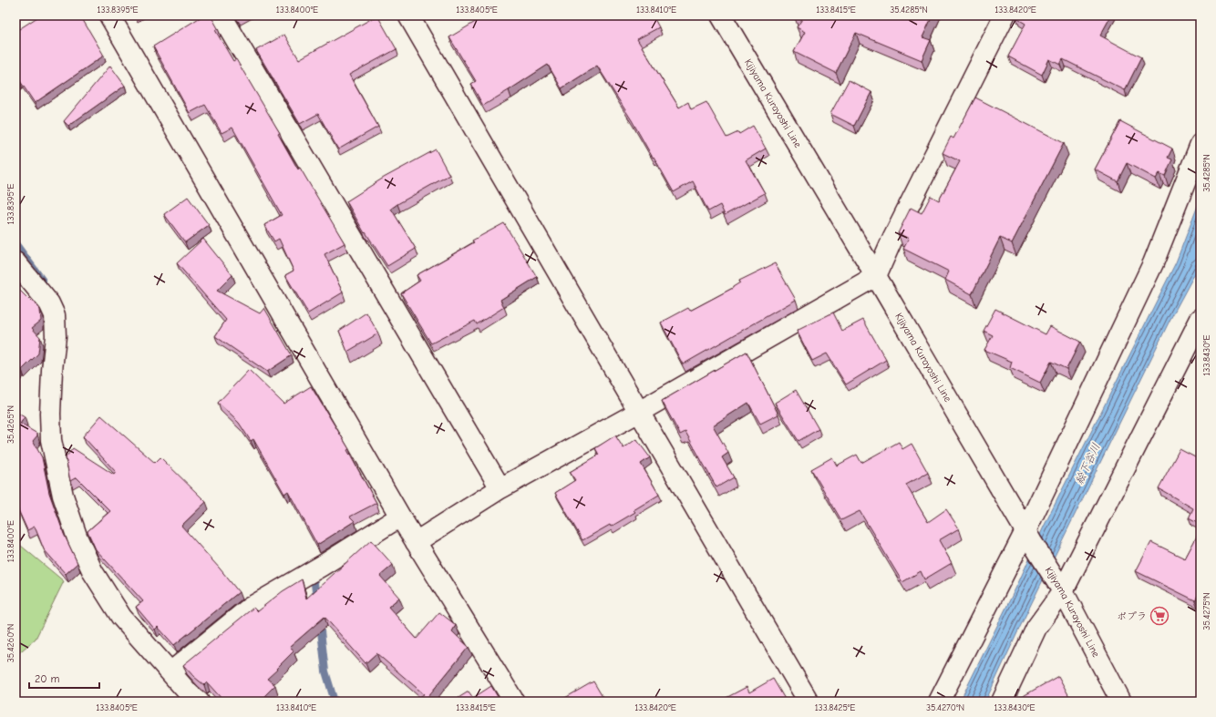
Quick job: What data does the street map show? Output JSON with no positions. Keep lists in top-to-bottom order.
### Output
{
  "streets": {
    "street": ["Kijiyama Kurayoshi Line"]
  },
  "water": ["絵下谷川"],
  "places": {
    "supermarket": ["ポプラ"]
  },
  "scale_bar": "20 m",
  "coordinates": [
    "133.8395°E",
    "133.8400°E",
    "133.8405°E",
    "133.8410°E",
    "133.8415°E",
    "35.4285°N",
    "133.8420°E",
    "133.8430°E",
    "35.4265°N",
    "35.4275°N",
    "35.4260°N",
    "133.8425°E",
    "35.4270°N"
  ]
}
